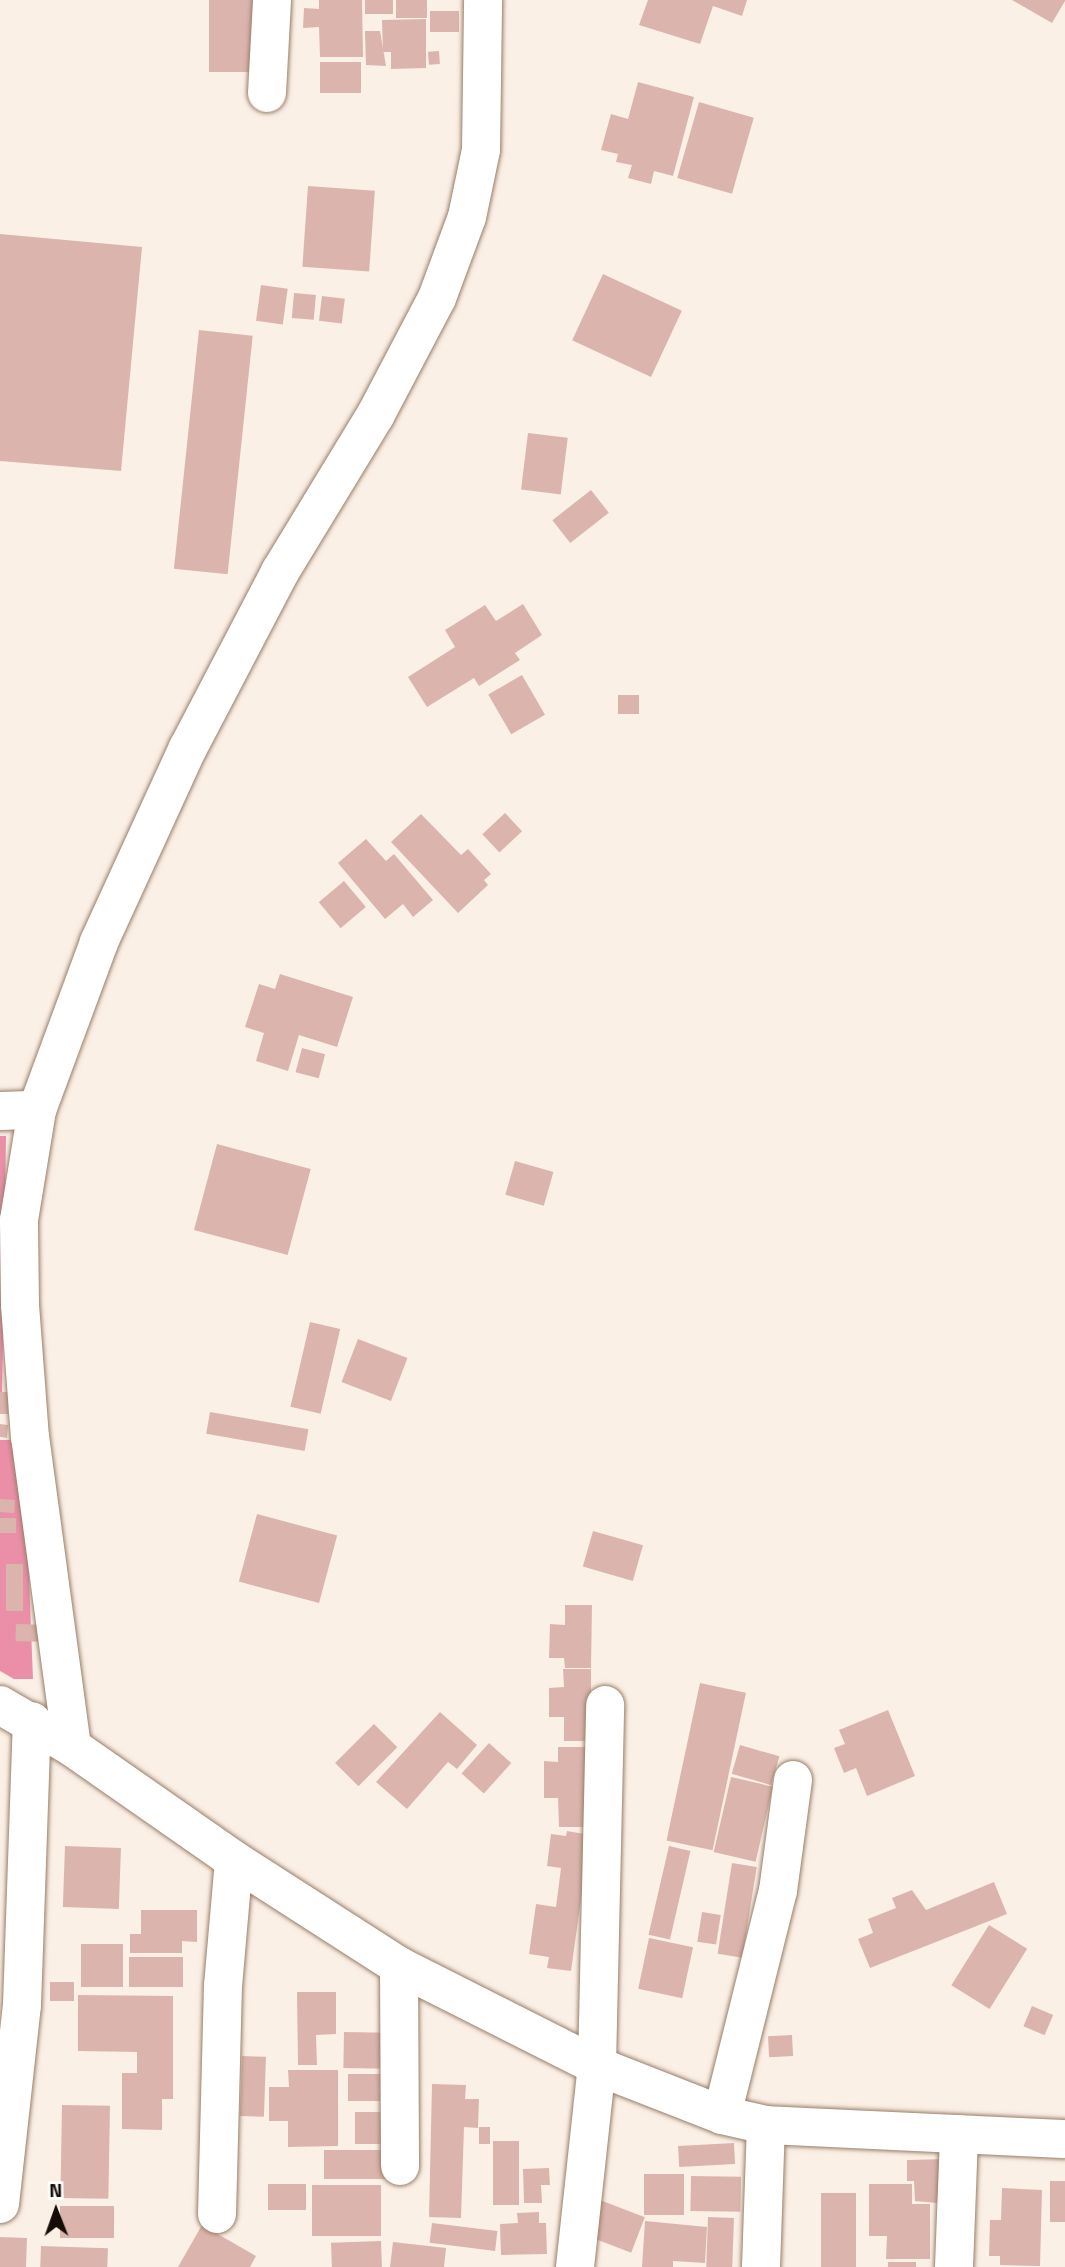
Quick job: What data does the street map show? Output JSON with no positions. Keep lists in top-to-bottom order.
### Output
{
  "north": "top"
}
